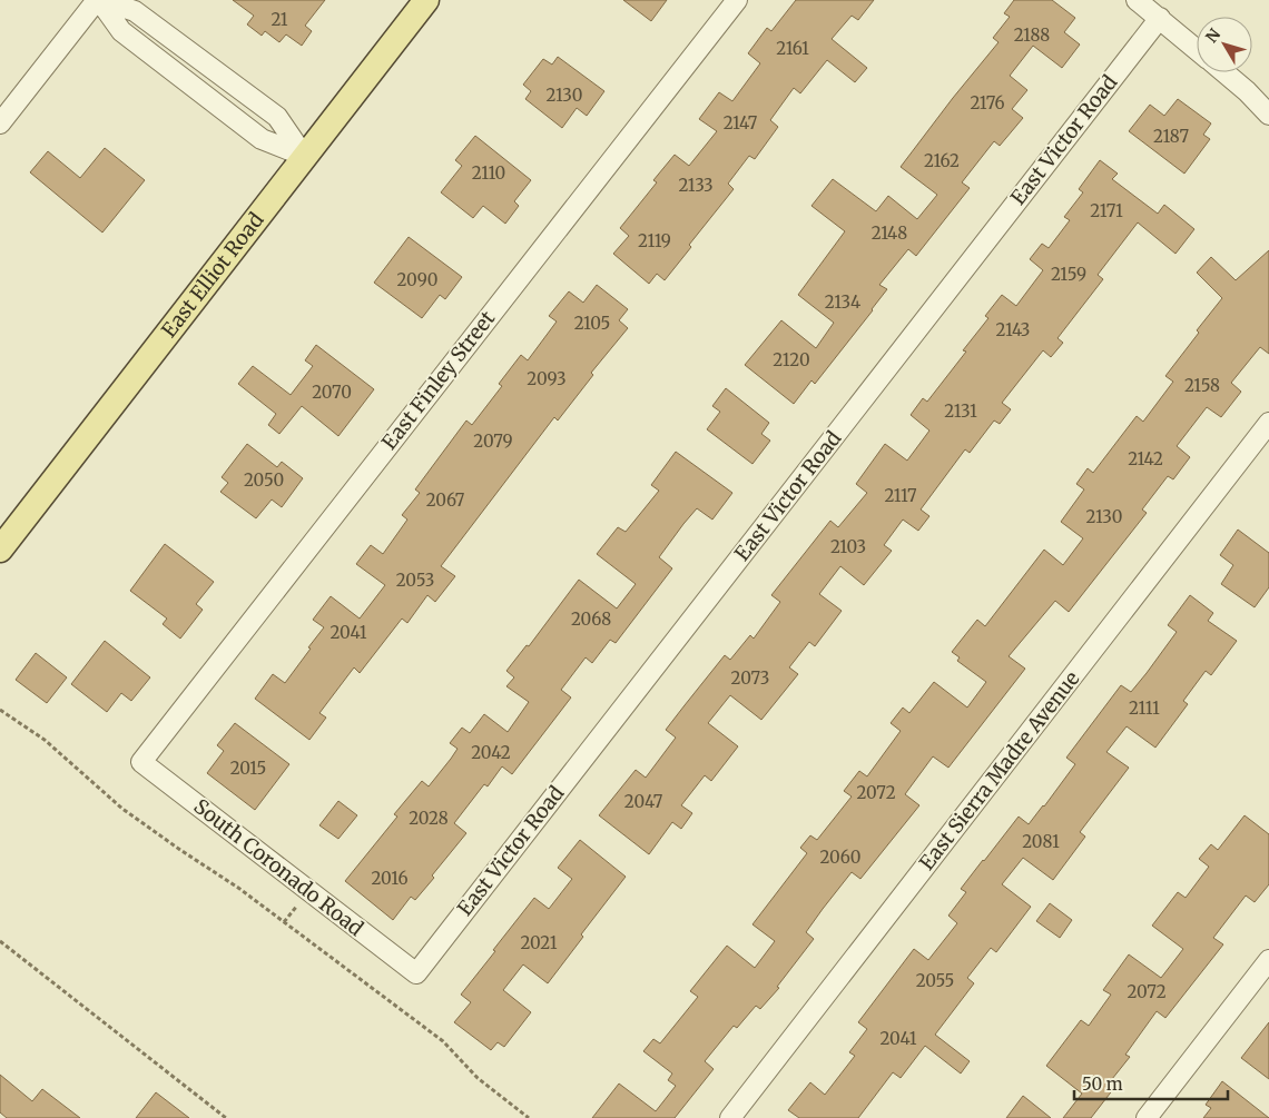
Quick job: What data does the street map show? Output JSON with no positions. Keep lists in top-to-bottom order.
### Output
{
  "streets": {
    "main road": ["East Elliot Road"],
    "street": [
      "East Victor Road",
      "East Finley Street",
      "East Sierra Madre Avenue",
      "South Coronado Road"
    ]
  },
  "crossings": [
    ["East Victor Road", "South Coronado Road"],
    ["East Finley Street", "South Coronado Road"]
  ],
  "house_numbers": [
    "21",
    "2188",
    "2161",
    "2130",
    "2176",
    "2147",
    "2187",
    "2162",
    "2110",
    "2133",
    "2171",
    "2148",
    "2119",
    "2159",
    "2090",
    "2134",
    "2105",
    "2143",
    "2120",
    "2093",
    "2158",
    "2070",
    "2131",
    "2079",
    "2142",
    "2050",
    "2117",
    "2067",
    "2130",
    "2103",
    "2053",
    "2068",
    "2041",
    "2073",
    "2111",
    "2042",
    "2015",
    "2072",
    "2047",
    "2028",
    "2081",
    "2060",
    "2016",
    "2021",
    "2055",
    "2072",
    "2041"
  ],
  "scale_bar": "50 m",
  "north": "top left"
}
